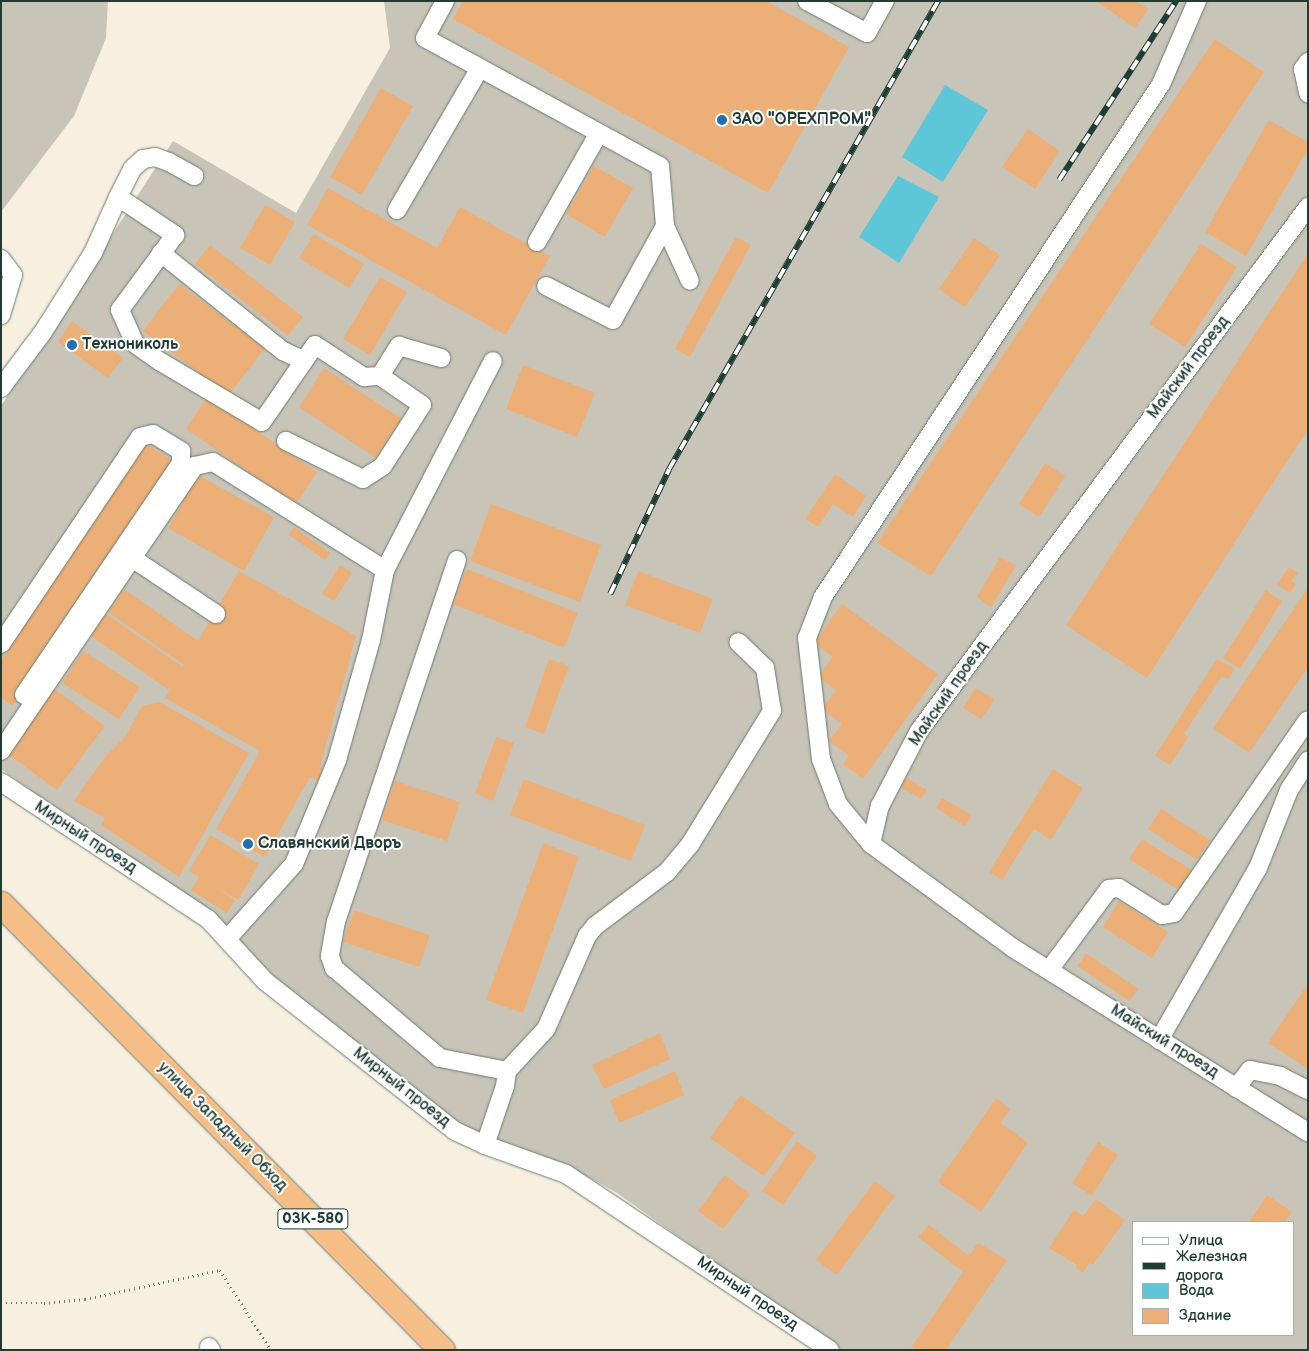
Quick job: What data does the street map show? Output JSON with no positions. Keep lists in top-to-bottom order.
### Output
{
  "streets": {
    "highway": ["улица Западный Обход", "03К-580"],
    "street": ["Майский проезд", "Мирный проезд"]
  },
  "places": ["ЗАО \"ОРЕХПРОМ\"", "Технониколь", "Cлавянский Дворъ"],
  "legend": [
    "Улица",
    "Железная дорога",
    "Вода",
    "Здание"
  ]
}
